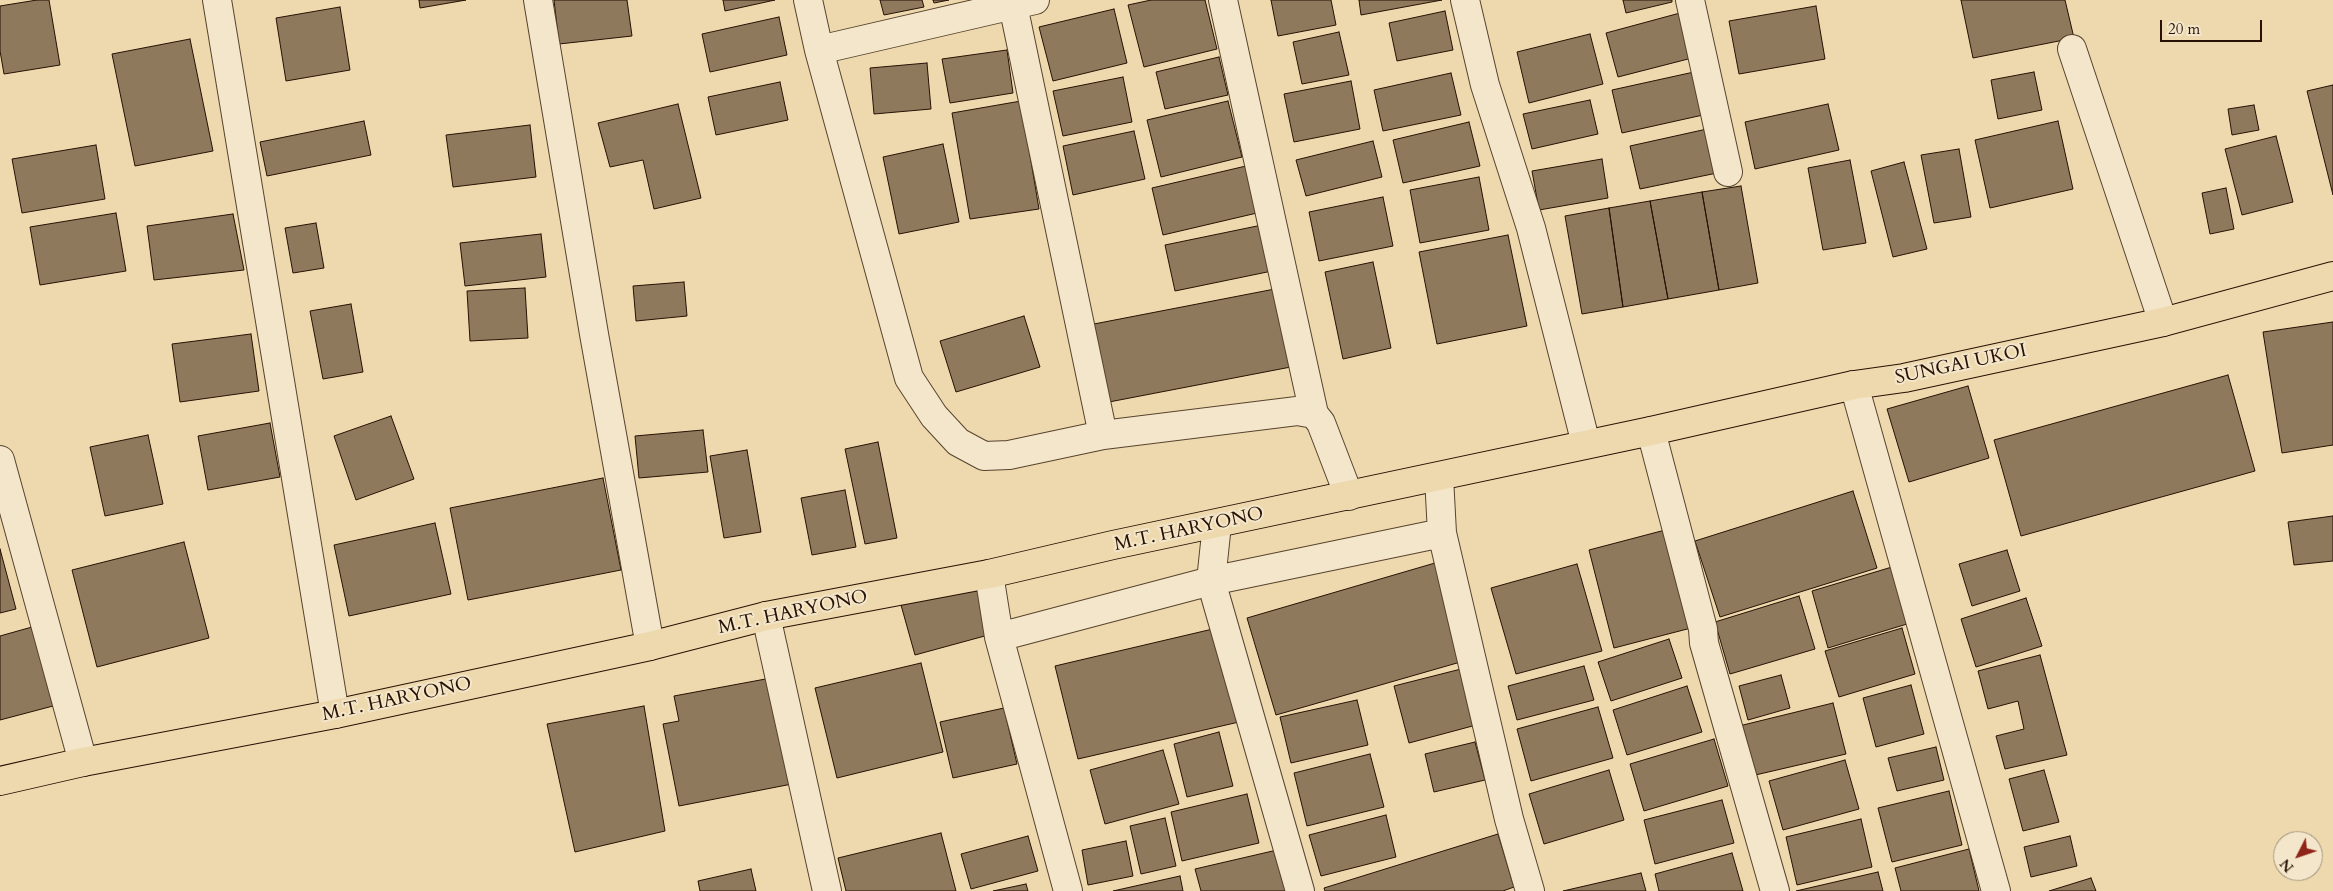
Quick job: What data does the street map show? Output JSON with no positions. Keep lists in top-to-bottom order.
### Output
{
  "streets": {
    "highway": ["SUNGAI UKOI", "M.T. HARYONO"]
  },
  "crossings": [
    ["SUNGAI UKOI", "M.T. HARYONO"]
  ],
  "scale_bar": "20 m",
  "north": "bottom left"
}
